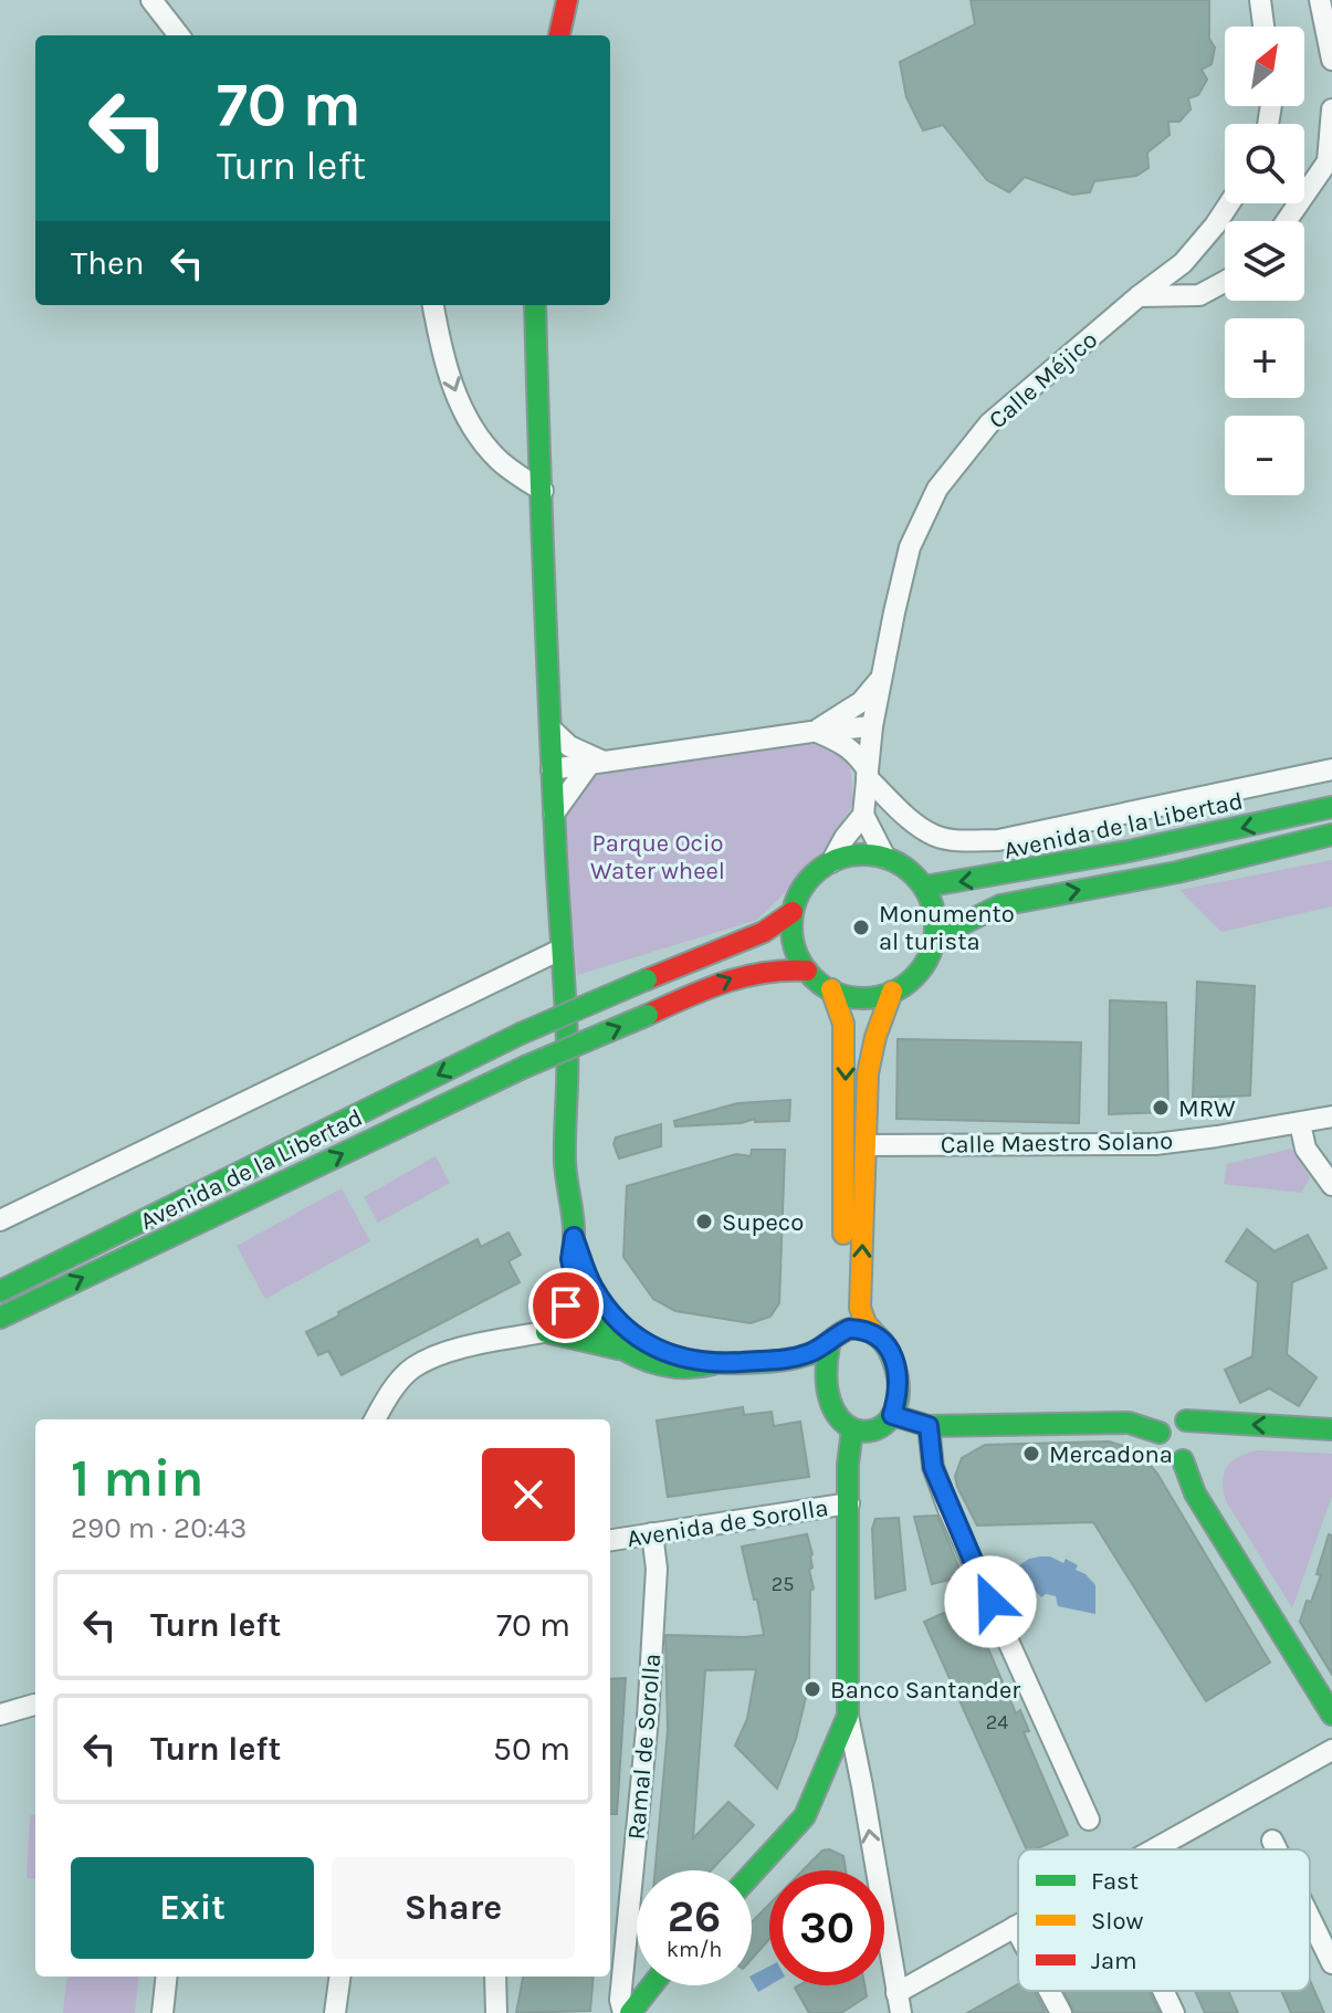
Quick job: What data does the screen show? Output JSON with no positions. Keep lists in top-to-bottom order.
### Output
{
  "streets": {
    "main road": ["Avenida de la Libertad"],
    "street": [
      "Calle Méjico",
      "Calle Maestro Solano",
      "Avenida de Sorolla",
      "Ramal de Sorolla"
    ]
  },
  "crossings": [
    ["Avenida de Sorolla", "Ramal de Sorolla"]
  ],
  "parks": ["Parque Ocio Water wheel"],
  "places": [
    "Monumento al turista",
    "MRW",
    "Supeco",
    "Mercadona",
    "Banco Santander"
  ],
  "house_numbers": ["25", "24"],
  "legend": ["Fast", "Slow", "Jam"],
  "north": "top right",
  "page": {
    "map_buttons": ["+", "−"],
    "turn": ["70 m", "Turn left"],
    "then": "Then",
    "heading": ["1 min", "290 m · 20:43"],
    "list": [
      {
        "name": "Turn left",
        "value": "70 m"
      },
      {
        "name": "Turn left",
        "value": "50 m"
      }
    ],
    "buttons": ["Exit", "Share"],
    "speed": "26 km/h",
    "limit": "30"
  }
}
